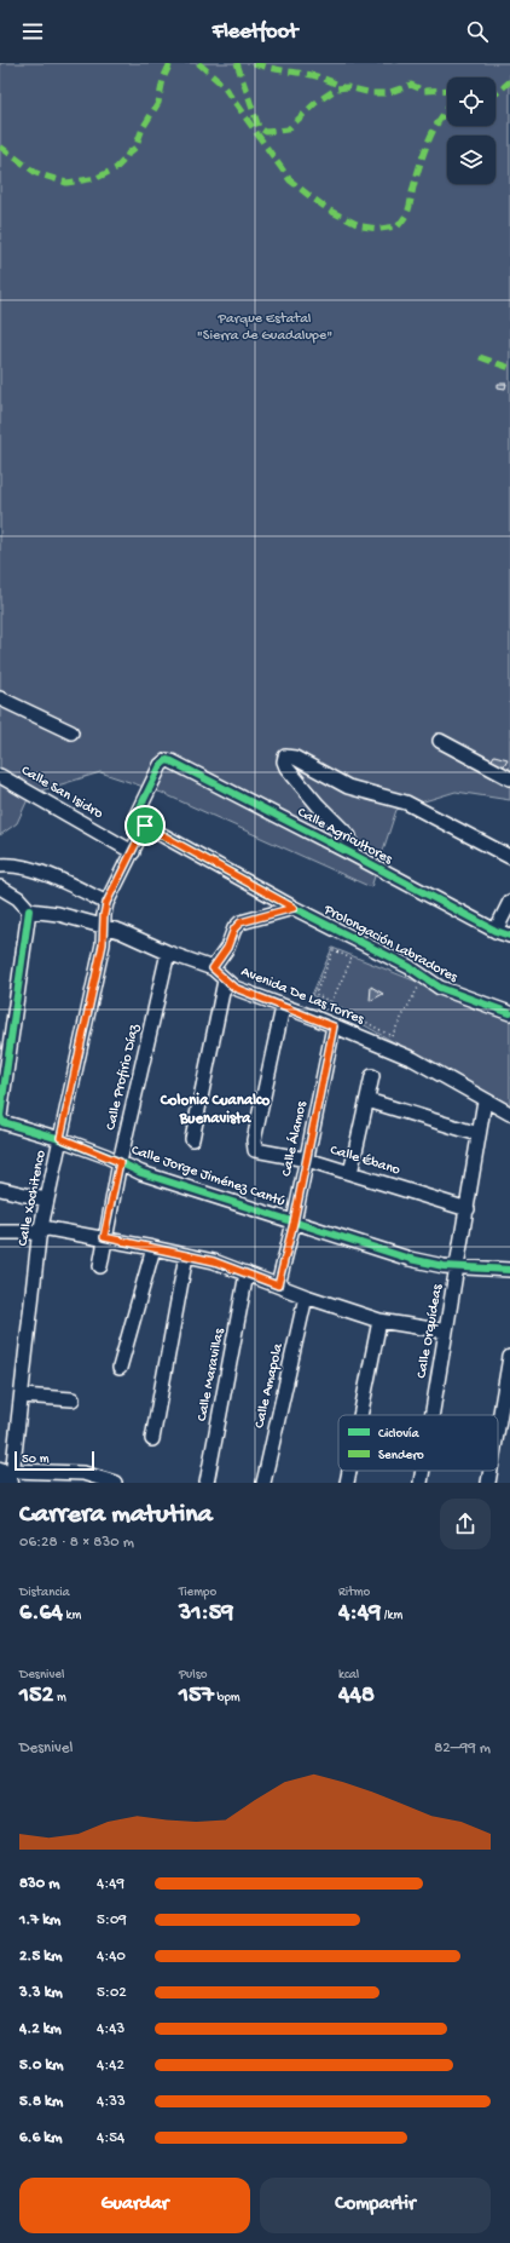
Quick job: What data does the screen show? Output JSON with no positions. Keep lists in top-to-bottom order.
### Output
{
  "streets": {
    "street": [
      "Calle San Isidro",
      "Calle Agricultores",
      "Prolongación Labradores",
      "Avenida De Las Torres",
      "Calle Profirio Díaz",
      "Calle Álamos",
      "Calle Ébano",
      "Calle Jorge Jiménez Cantú",
      "Calle Xochitenco",
      "Calle Orquídeas",
      "Calle Maravillas",
      "Calle Amapola"
    ]
  },
  "crossings": [
    ["Calle San Isidro", "Calle Xochitenco"],
    ["Calle Agricultores", "Calle Xochitenco"],
    ["Prolongación Labradores", "Calle Xochitenco"],
    ["Avenida De Las Torres", "Calle Profirio Díaz"],
    ["Avenida De Las Torres", "Calle Álamos"],
    ["Avenida De Las Torres", "Calle Ébano"],
    ["Avenida De Las Torres", "Calle Jorge Jiménez Cantú"],
    ["Avenida De Las Torres", "Calle Xochitenco"],
    ["Avenida De Las Torres", "Calle Orquídeas"],
    ["Calle Profirio Díaz", "Calle Jorge Jiménez Cantú"],
    ["Calle Álamos", "Calle Ébano"],
    ["Calle Álamos", "Calle Jorge Jiménez Cantú"],
    ["Calle Ébano", "Calle Orquídeas"],
    ["Calle Jorge Jiménez Cantú", "Calle Xochitenco"],
    ["Calle Jorge Jiménez Cantú", "Calle Orquídeas"]
  ],
  "districts": ["Colonia Cuanalco Buenavista"],
  "parks": ["Parque Estatal \"Sierra de Guadalupe\""],
  "legend": ["Ciclovía", "Sendero"],
  "scale_bar": "50 m",
  "page": {
    "header": "Fleetfoot",
    "scale": "50 m",
    "heading": ["Carrera matutina", "06:28 · 8 × 830 m"],
    "stats": [
      ["Distancia", "6.64 km"],
      ["Tiempo", "31:59"],
      ["Ritmo", "4:49 /km"],
      ["Desnivel", "152 m"],
      ["Pulso", "157 bpm"],
      ["kcal", "448"]
    ],
    "chart": ["Desnivel", "82–99 m"],
    "list": [
      {
        "name": "830 m",
        "note": "4:49"
      },
      {
        "name": "1.7 km",
        "note": "5:09"
      },
      {
        "name": "2.5 km",
        "note": "4:40"
      },
      {
        "name": "3.3 km",
        "note": "5:02"
      },
      {
        "name": "4.2 km",
        "note": "4:43"
      },
      {
        "name": "5.0 km",
        "note": "4:42"
      },
      {
        "name": "5.8 km",
        "note": "4:33"
      },
      {
        "name": "6.6 km",
        "note": "4:54"
      }
    ],
    "buttons": ["Guardar", "Compartir"]
  }
}
